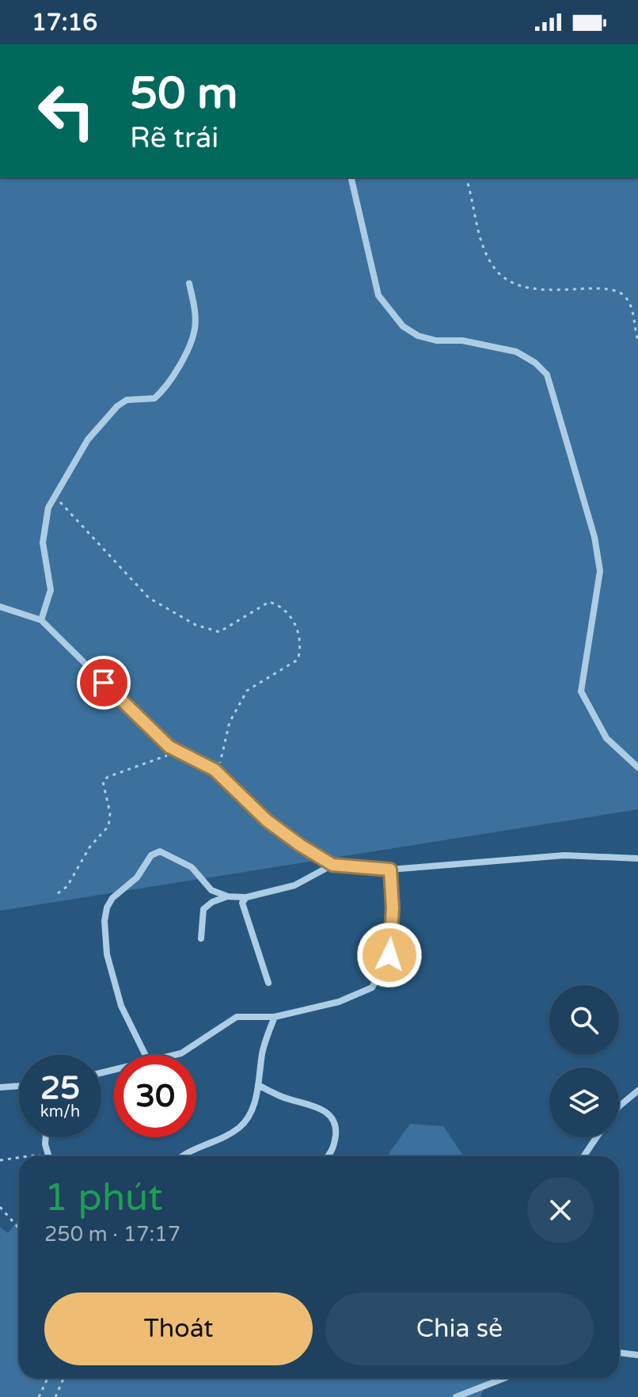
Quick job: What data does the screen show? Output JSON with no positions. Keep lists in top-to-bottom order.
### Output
{
  "page": {
    "status": "17:16",
    "turn": ["50 m", "Rẽ trái"],
    "speed": "25 km/h",
    "limit": "30",
    "heading": ["1 phút", "250 m · 17:17"],
    "buttons": ["Thoát", "Chia sẻ"]
  }
}
